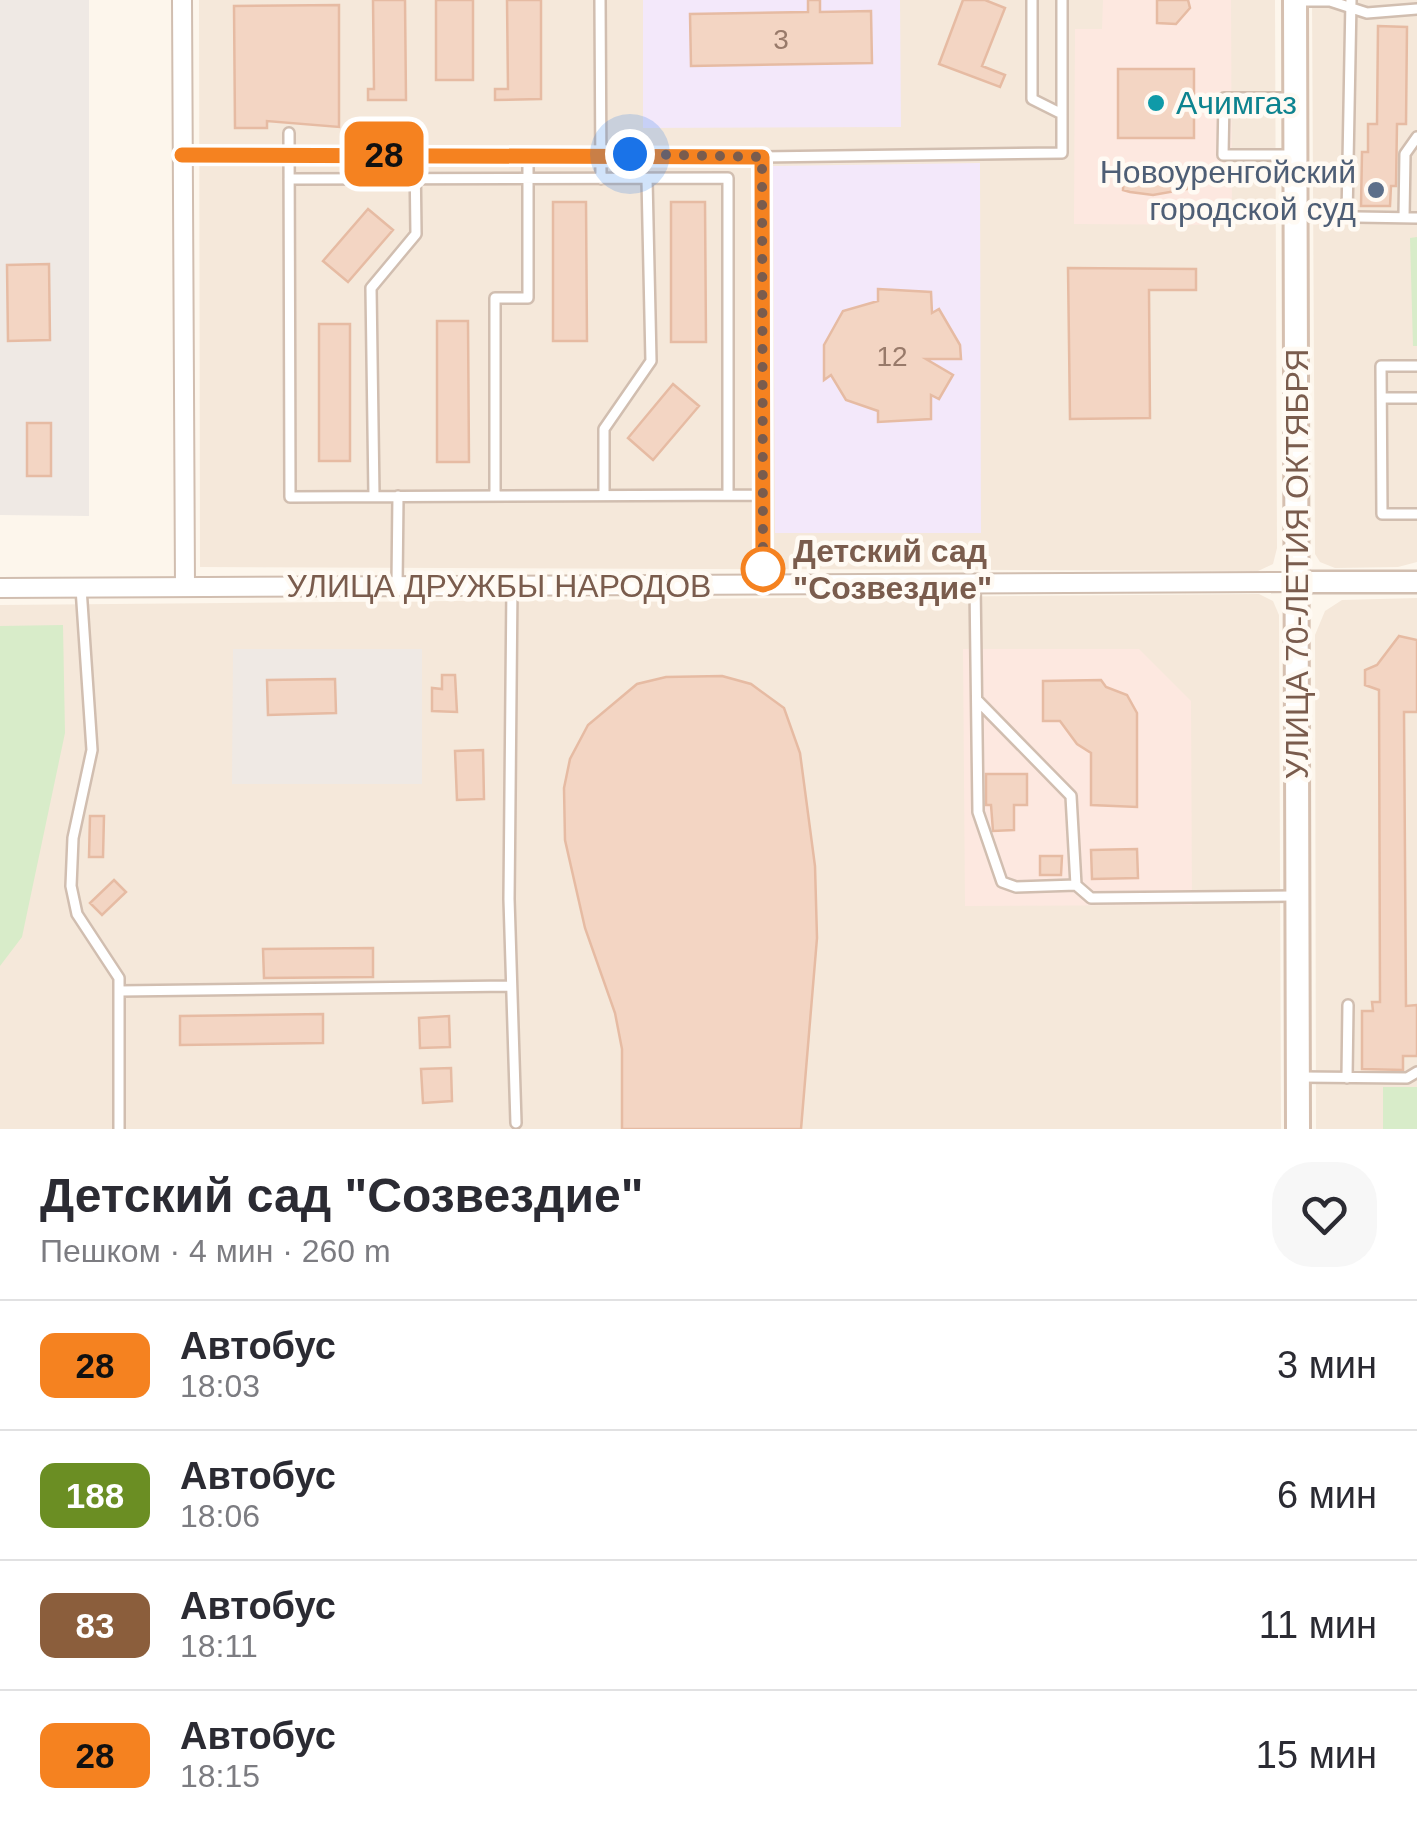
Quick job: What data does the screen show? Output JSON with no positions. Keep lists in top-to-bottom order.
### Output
{
  "streets": {
    "main road": ["УЛИЦА 70-ЛЕТИЯ ОКТЯБРЯ"],
    "street": ["УЛИЦА ДРУЖБЫ НАРОДОВ"]
  },
  "crossings": [
    ["УЛИЦА 70-ЛЕТИЯ ОКТЯБРЯ", "УЛИЦА ДРУЖБЫ НАРОДОВ"]
  ],
  "places": ["Ачимгаз", "Новоуренгойский городской суд", "Детский сад \"Созвездие\""],
  "lines": ["bus line 28"],
  "house_numbers": ["3", "12"],
  "page": {
    "on_map": "28",
    "heading": ["Детский сад \"Созвездие\"", "Пешком · 4 мин · 260 m"],
    "list": [
      {
        "mark": "28",
        "name": "Автобус",
        "note": "18:03",
        "value": "3 мин"
      },
      {
        "mark": "188",
        "name": "Автобус",
        "note": "18:06",
        "value": "6 мин"
      },
      {
        "mark": "83",
        "name": "Автобус",
        "note": "18:11",
        "value": "11 мин"
      },
      {
        "mark": "28",
        "name": "Автобус",
        "note": "18:15",
        "value": "15 мин"
      }
    ]
  }
}
